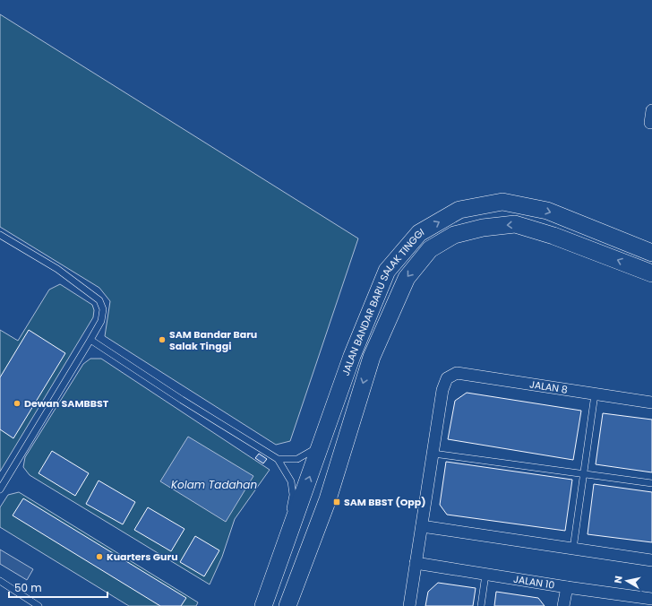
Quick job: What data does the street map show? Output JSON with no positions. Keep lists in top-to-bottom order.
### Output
{
  "streets": {
    "main road": ["JALAN BANDAR BARU SALAK TINGGI"],
    "street": ["JALAN 8", "JALAN 10"]
  },
  "water": ["Kolam Tadahan"],
  "places": {
    "other": ["SAM Bandar Baru Salak Tinggi", "Dewan SAMBBST", "Kuarters Guru"],
    "transit": ["SAM BBST (Opp)"]
  },
  "scale_bar": "50 m",
  "north": "left"
}
